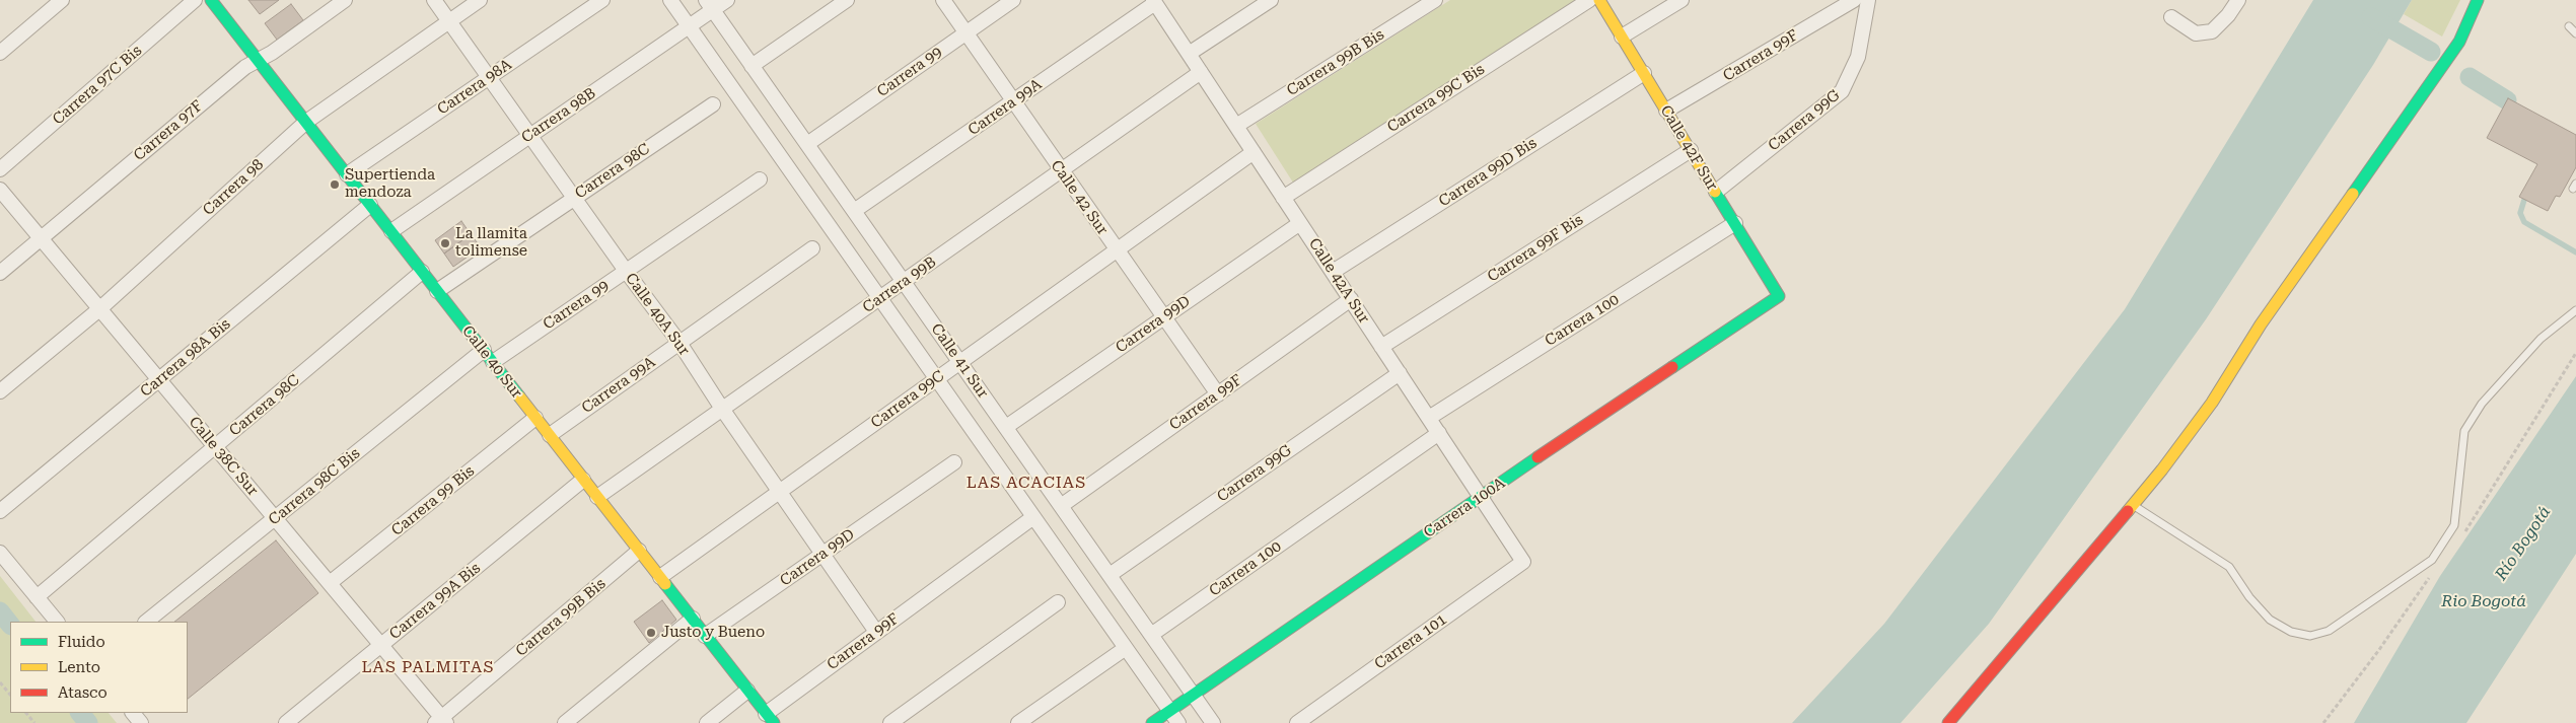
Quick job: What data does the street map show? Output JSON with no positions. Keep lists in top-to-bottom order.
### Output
{
  "streets": {
    "street": [
      "Carrera 99F",
      "Carrera 99B Bis",
      "Carrera 99",
      "Carrera 97C Bis",
      "Carrera 98A",
      "Carrera 99C Bis",
      "Carrera 99A",
      "Carrera 98B",
      "Carrera 99G",
      "Carrera 97F",
      "Calle 42F Sur",
      "Carrera 98C",
      "Carrera 99D Bis",
      "Carrera 98",
      "Calle 42 Sur",
      "Carrera 99F Bis",
      "Calle 42A Sur",
      "Carrera 99B",
      "Calle 40A Sur",
      "Carrera 100",
      "Carrera 99D",
      "Carrera 98A Bis",
      "Calle 41 Sur",
      "Calle 40 Sur",
      "Carrera 99C",
      "Calle 38C Sur",
      "Carrera 98C Bis",
      "Carrera 99 Bis",
      "Carrera 100A",
      "Carrera 99A Bis",
      "Carrera 101"
    ]
  },
  "crossings": [
    ["Carrera 99F", "Calle 42F Sur"],
    ["Carrera 99F", "Calle 42 Sur"],
    ["Carrera 99F", "Calle 42A Sur"],
    ["Carrera 99F", "Calle 40A Sur"],
    ["Carrera 99F", "Calle 41 Sur"],
    ["Carrera 99F", "Calle 40 Sur"],
    ["Carrera 99B Bis", "Calle 42A Sur"],
    ["Carrera 99B Bis", "Calle 40 Sur"],
    ["Carrera 99B Bis", "Calle 38C Sur"],
    ["Carrera 99", "Calle 42 Sur"],
    ["Carrera 99", "Calle 40A Sur"],
    ["Carrera 99", "Calle 41 Sur"],
    ["Carrera 99", "Calle 40 Sur"],
    ["Carrera 98A", "Calle 40A Sur"],
    ["Carrera 98A", "Calle 40 Sur"],
    ["Carrera 99C Bis", "Calle 42A Sur"],
    ["Carrera 99A", "Calle 42 Sur"],
    ["Carrera 99A", "Calle 42A Sur"],
    ["Carrera 99A", "Calle 40A Sur"],
    ["Carrera 99A", "Calle 41 Sur"],
    ["Carrera 99A", "Calle 40 Sur"],
    ["Carrera 98B", "Calle 40A Sur"],
    ["Carrera 98B", "Calle 41 Sur"],
    ["Carrera 98B", "Calle 40 Sur"],
    ["Carrera 99G", "Calle 42F Sur"],
    ["Carrera 99G", "Calle 42A Sur"],
    ["Carrera 99G", "Calle 41 Sur"],
    ["Carrera 97F", "Calle 40 Sur"],
    ["Carrera 97F", "Calle 38C Sur"],
    ["Calle 42F Sur", "Carrera 99D Bis"],
    ["Calle 42F Sur", "Carrera 99F Bis"],
    ["Calle 42F Sur", "Carrera 100"],
    ["Calle 42F Sur", "Carrera 100A"],
    ["Carrera 98C", "Calle 40A Sur"],
    ["Carrera 98C", "Calle 40 Sur"],
    ["Carrera 98C", "Calle 38C Sur"],
    ["Carrera 99D Bis", "Calle 42A Sur"],
    ["Carrera 98", "Calle 40A Sur"],
    ["Carrera 98", "Calle 40 Sur"],
    ["Carrera 98", "Calle 38C Sur"],
    ["Calle 42 Sur", "Carrera 99B"],
    ["Calle 42 Sur", "Carrera 99D"],
    ["Calle 42 Sur", "Carrera 99C"],
    ["Carrera 99F Bis", "Calle 42A Sur"],
    ["Calle 42A Sur", "Carrera 99B"],
    ["Calle 42A Sur", "Carrera 100"],
    ["Calle 42A Sur", "Carrera 99D"],
    ["Calle 42A Sur", "Carrera 99C"],
    ["Calle 42A Sur", "Carrera 100A"],
    ["Calle 42A Sur", "Carrera 101"],
    ["Carrera 99B", "Calle 40A Sur"],
    ["Carrera 99B", "Calle 41 Sur"],
    ["Carrera 99B", "Calle 40 Sur"],
    ["Calle 40A Sur", "Carrera 99D"],
    ["Calle 40A Sur", "Carrera 99C"],
    ["Carrera 100", "Calle 41 Sur"],
    ["Carrera 99D", "Calle 41 Sur"],
    ["Carrera 99D", "Calle 40 Sur"],
    ["Carrera 98A Bis", "Calle 40 Sur"],
    ["Carrera 98A Bis", "Calle 38C Sur"],
    ["Calle 41 Sur", "Carrera 99C"],
    ["Calle 41 Sur", "Carrera 100A"],
    ["Calle 40 Sur", "Carrera 99C"],
    ["Calle 40 Sur", "Carrera 98C Bis"],
    ["Calle 40 Sur", "Carrera 99 Bis"],
    ["Calle 40 Sur", "Carrera 99A Bis"],
    ["Calle 38C Sur", "Carrera 98C Bis"],
    ["Calle 38C Sur", "Carrera 99 Bis"],
    ["Calle 38C Sur", "Carrera 99A Bis"]
  ],
  "districts": ["LAS ACACIAS", "LAS PALMITAS"],
  "water": ["Río Bogotá", "Rio Bogotá"],
  "places": ["Supertienda mendoza", "La llamita tolimense", "Justo y Bueno"],
  "legend": ["Fluido", "Lento", "Atasco"]
}
